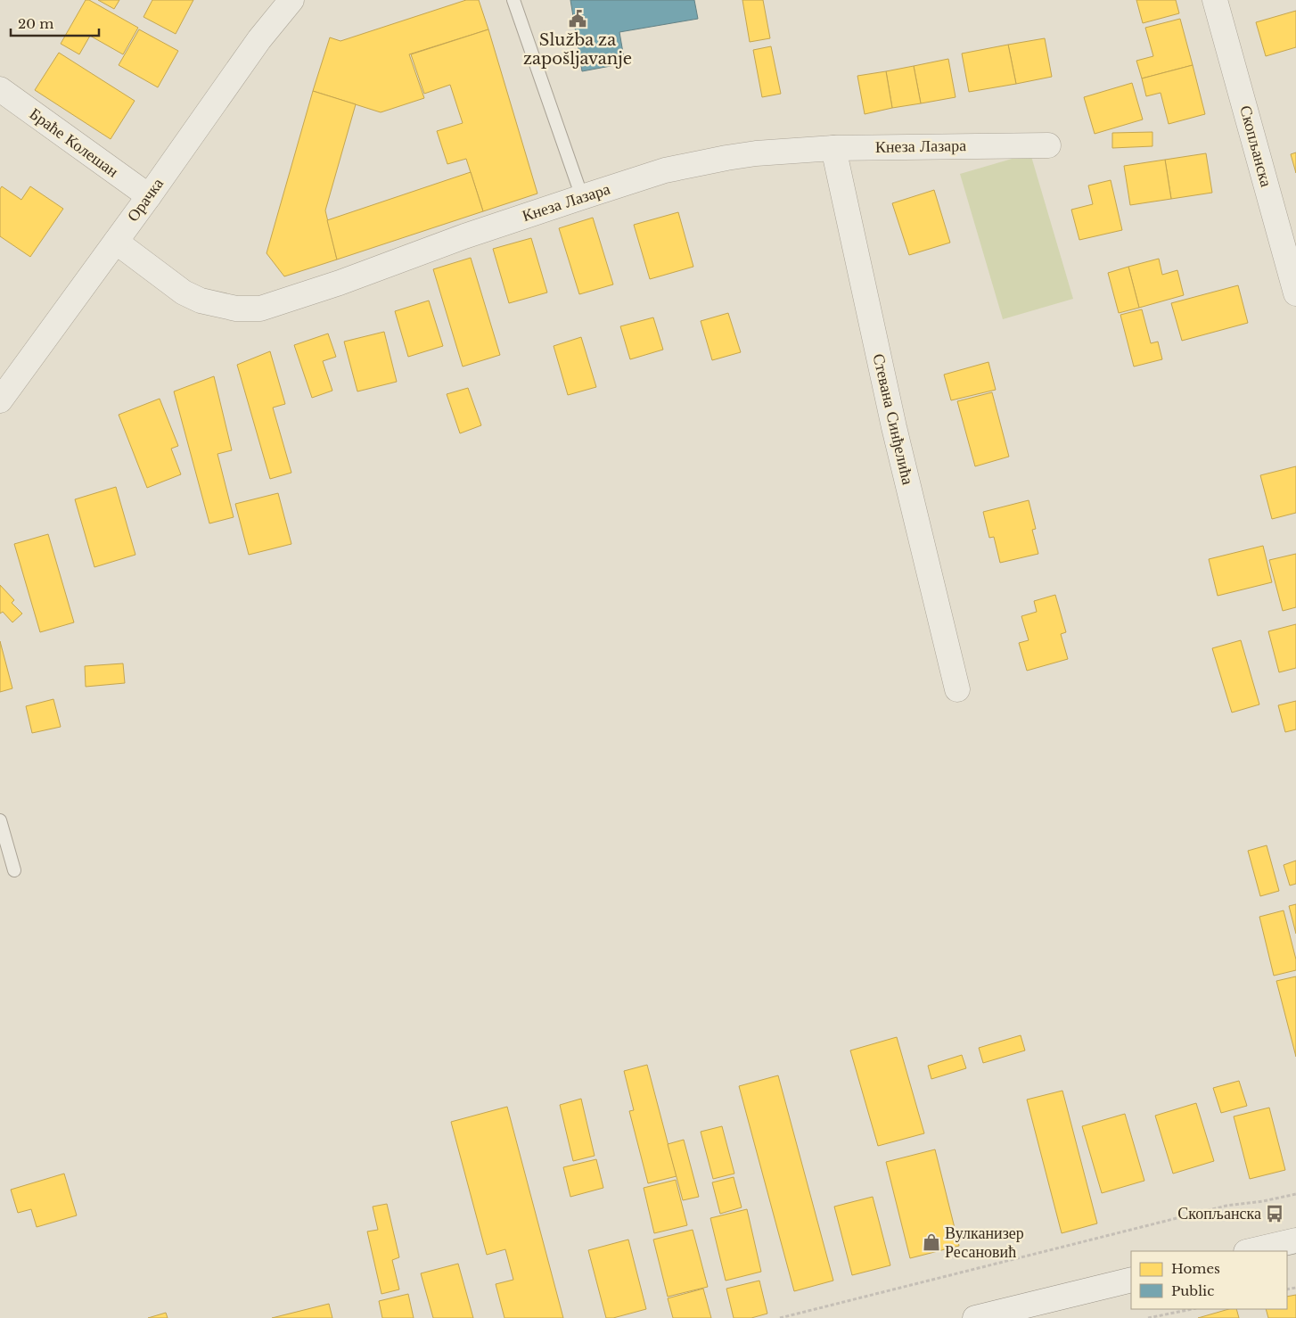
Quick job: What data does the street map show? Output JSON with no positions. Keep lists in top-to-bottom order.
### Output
{
  "streets": {
    "street": [
      "Браће Колешан",
      "Кнеза Лазара",
      "Скопљанска",
      "Орачка",
      "Стевана Синђелића"
    ]
  },
  "crossings": [
    ["Браће Колешан", "Орачка"],
    ["Кнеза Лазара", "Орачка"],
    ["Кнеза Лазара", "Стевана Синђелића"]
  ],
  "places": {
    "public building": ["Služba za zapošljavanje"],
    "bus stop": ["Скопљанска"],
    "shop": ["Вулканизер Ресановић"]
  },
  "legend": ["Homes", "Public"],
  "scale_bar": "20 m"
}
